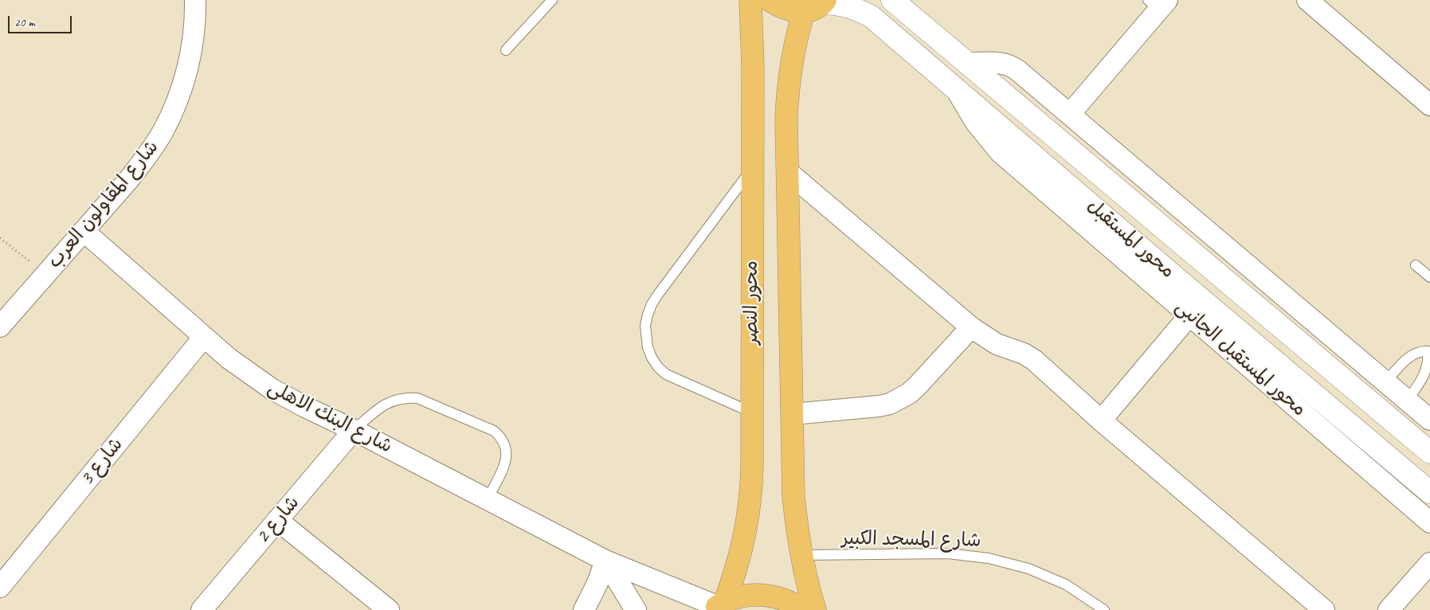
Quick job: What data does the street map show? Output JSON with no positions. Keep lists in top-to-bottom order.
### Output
{
  "streets": {
    "highway": ["محور النصر"],
    "street": [
      "شارع المقاولون العرب",
      "محور المستقبل",
      "محور المستقبل الجانبى",
      "شارع البنك الاهلى",
      "شارع 3",
      "شارع 2"
    ],
    "lane": ["شارع المسجد الكبير"]
  },
  "crossings": [
    ["شارع المقاولون العرب", "شارع البنك الاهلى"],
    ["محور المستقبل", "محور النصر"],
    ["محور المستقبل", "محور المستقبل الجانبى"],
    ["محور النصر", "شارع البنك الاهلى"],
    ["محور النصر", "شارع المسجد الكبير"],
    ["شارع البنك الاهلى", "شارع 3"],
    ["شارع البنك الاهلى", "شارع 2"]
  ],
  "scale_bar": "20 m"
}
